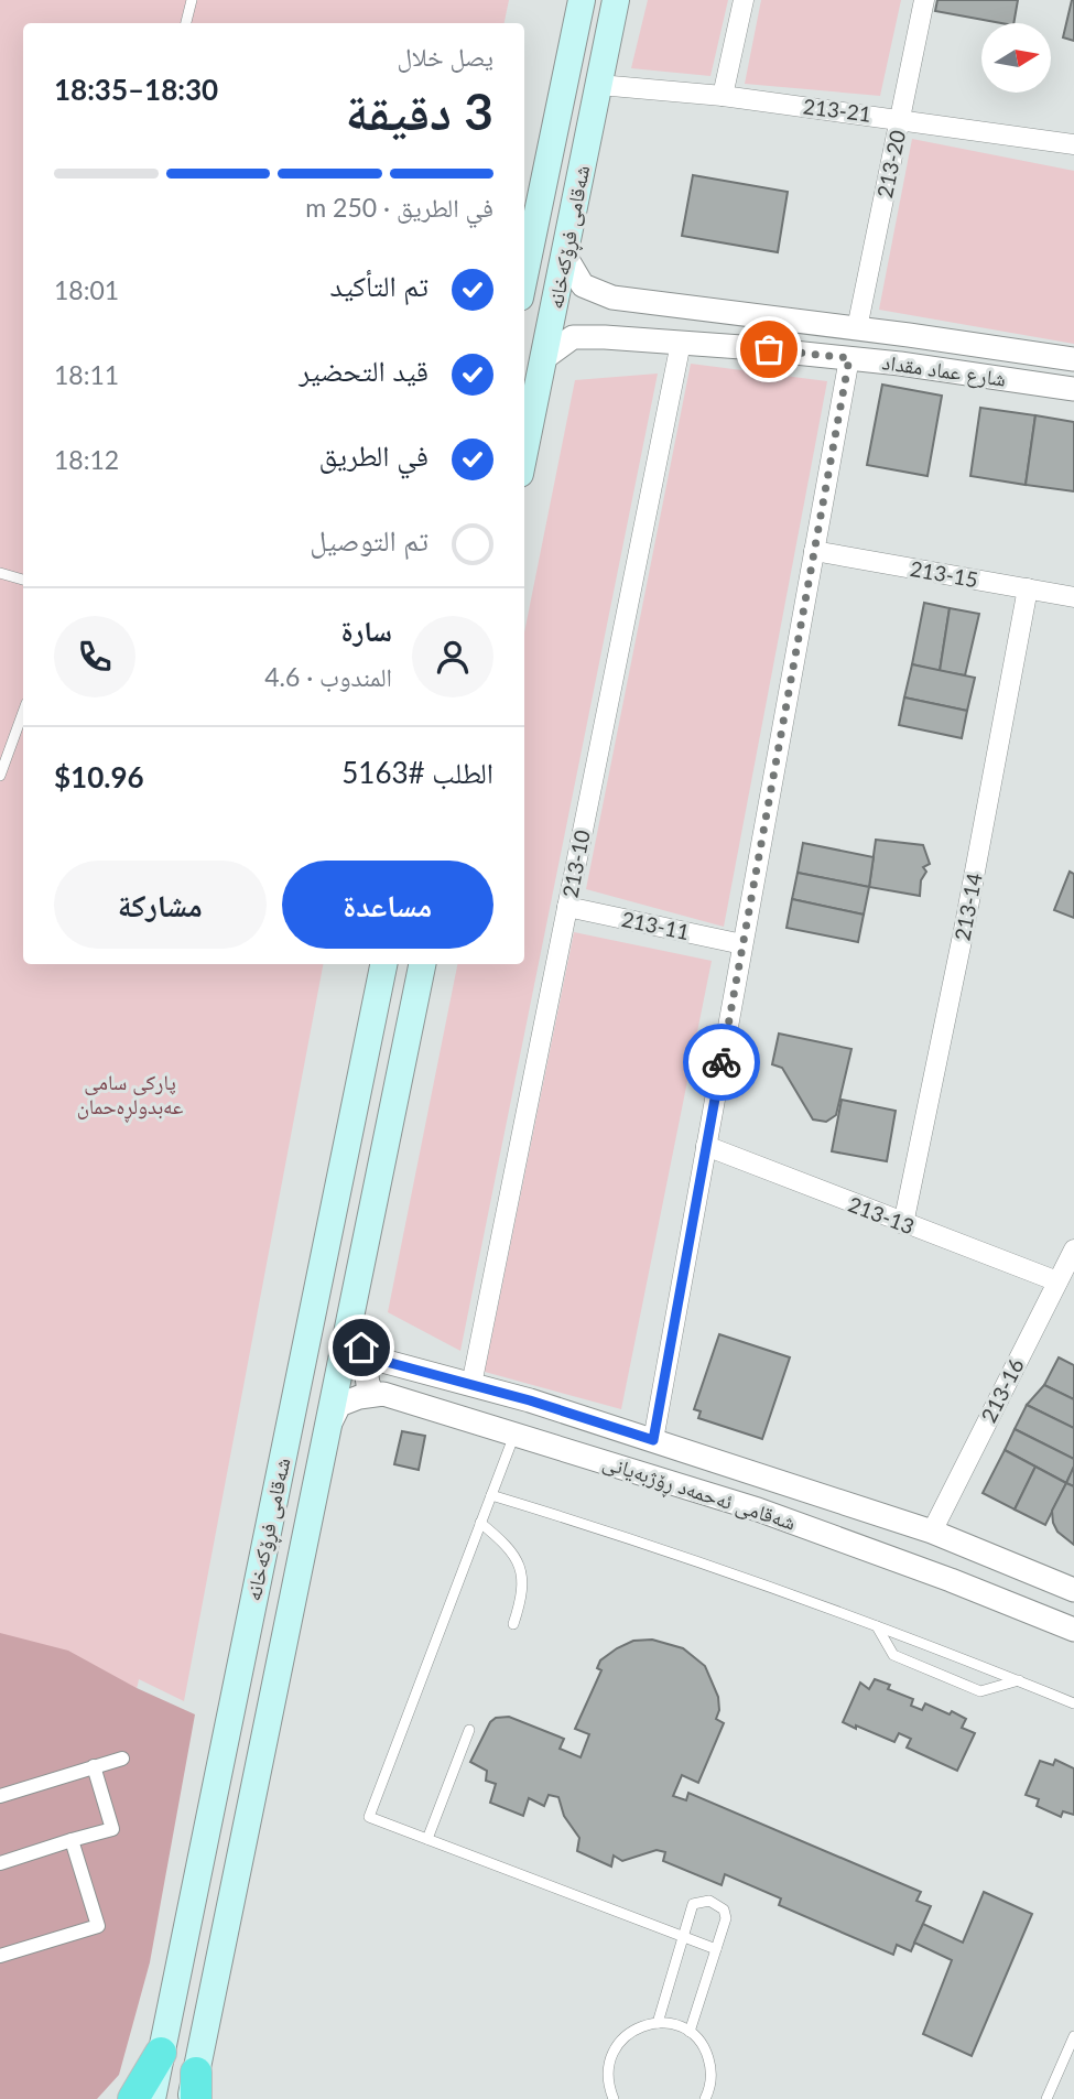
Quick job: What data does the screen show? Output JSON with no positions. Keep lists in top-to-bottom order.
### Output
{
  "streets": {
    "main road": ["شەقامی فڕۆکەخانە"],
    "street": [
      "213-21",
      "213-20",
      "شارع عماد مقداد",
      "213-15",
      "213-10",
      "213-14",
      "213-11",
      "213-13",
      "213-16",
      "شەقامی ئەحمەد ڕۆژبەیانی"
    ]
  },
  "crossings": [
    ["213-21", "213-20"],
    ["213-21", "شەقامی فڕۆکەخانە"],
    ["213-20", "شارع عماد مقداد"],
    ["شەقامی فڕۆکەخانە", "شارع عماد مقداد"],
    ["شەقامی فڕۆکەخانە", "شەقامی ئەحمەد ڕۆژبەیانی"],
    ["شارع عماد مقداد", "213-10"],
    ["213-15", "213-14"],
    ["213-10", "213-11"],
    ["213-10", "شەقامی ئەحمەد ڕۆژبەیانی"],
    ["213-14", "213-13"],
    ["213-13", "213-16"],
    ["213-16", "شەقامی ئەحمەد ڕۆژبەیانی"]
  ],
  "parks": ["پارکی سامی عەبدولڕەحمان"],
  "north": "right",
  "page": {
    "heading": ["3 دقيقة", "يصل خلال", "18:30–18:35"],
    "panel": [
      "سارة",
      "المندوب · 4.6",
      "الطلب #5163",
      "$10.96"
    ],
    "bar": "في الطريق · 250 m",
    "list": [
      ["تم التأكيد", "18:01"],
      ["قيد التحضير", "18:11"],
      ["في الطريق", "18:12"],
      "تم التوصيل"
    ],
    "buttons": ["مساعدة", "مشاركة"]
  }
}
